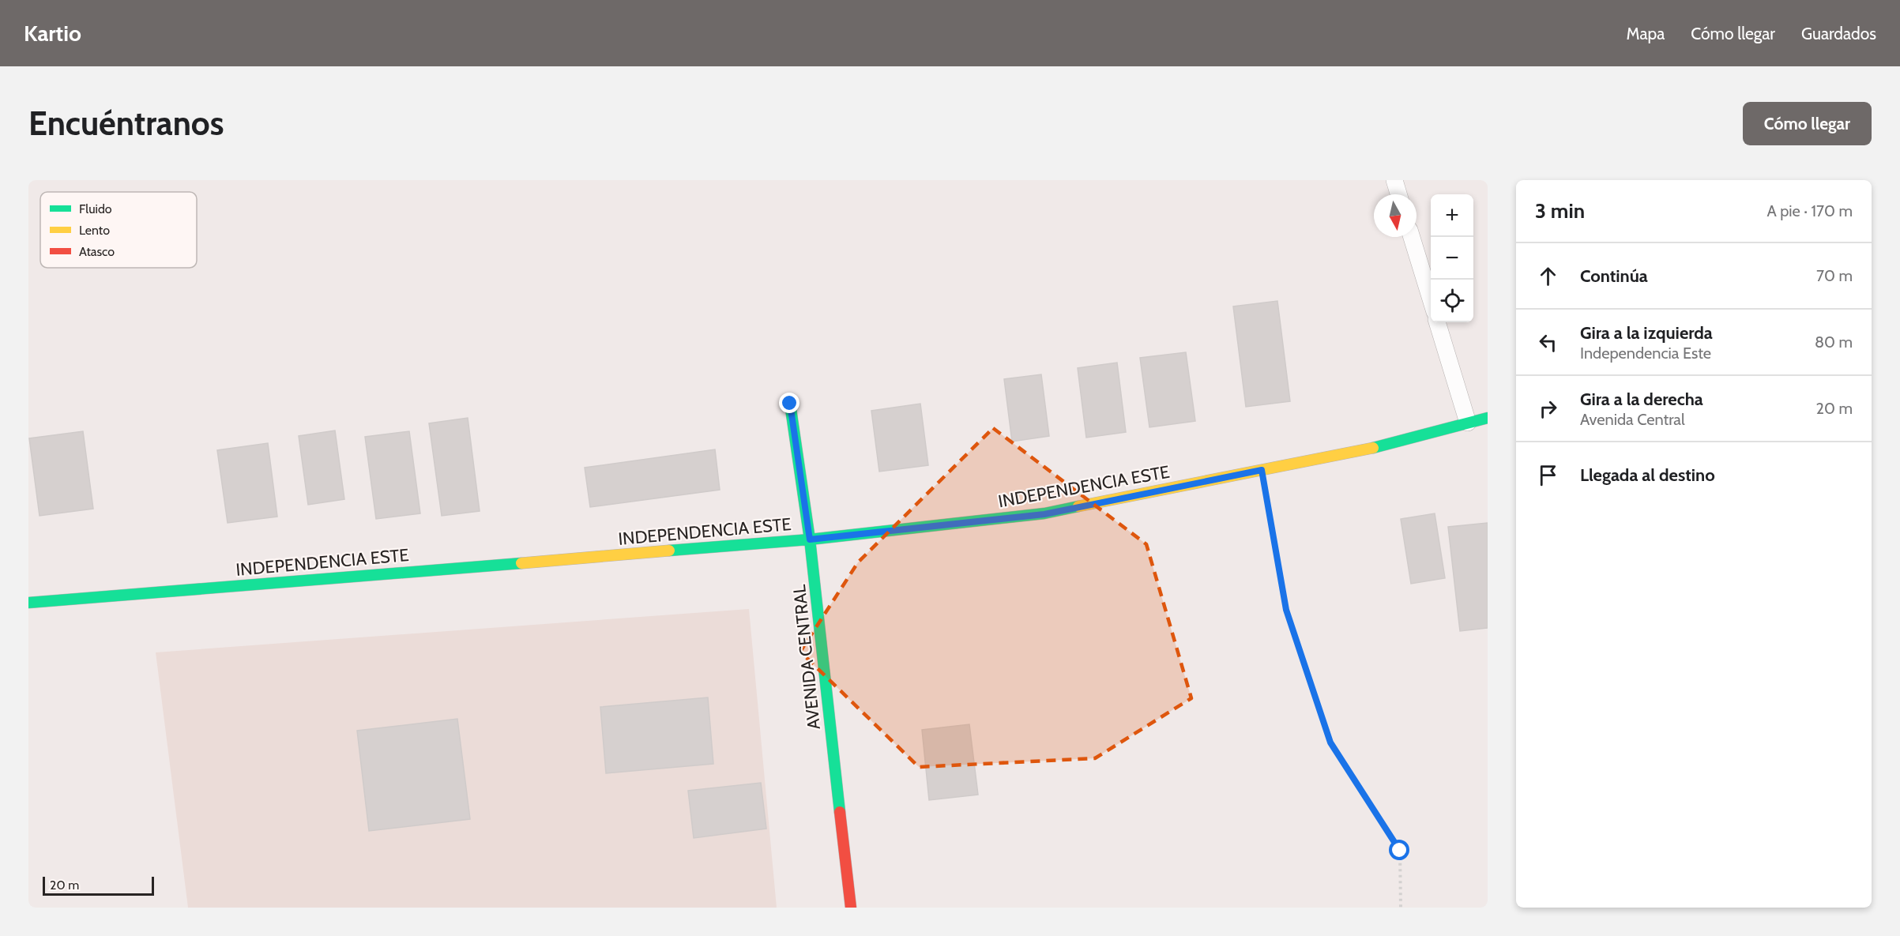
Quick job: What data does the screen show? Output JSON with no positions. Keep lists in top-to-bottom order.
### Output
{
  "streets": {
    "main road": ["INDEPENDENCIA ESTE", "AVENIDA CENTRAL"]
  },
  "crossings": [
    ["INDEPENDENCIA ESTE", "AVENIDA CENTRAL"]
  ],
  "legend": ["Fluido", "Lento", "Atasco"],
  "scale_bar": "20 m",
  "north": "bottom",
  "page": {
    "header": "Kartio",
    "nav": ["Mapa", "Cómo llegar", "Guardados"],
    "buttons": "Cómo llegar",
    "title": "Encuéntranos",
    "heading": ["3 min", "A pie · 170 m"],
    "map_buttons": ["+", "−"],
    "list": [
      ["Continúa", "70 m"],
      ["Gira a la izquierda", "Independencia Este", "80 m"],
      ["Gira a la derecha", "Avenida Central", "20 m"],
      "Llegada al destino"
    ],
    "scale": "20 m"
  }
}
